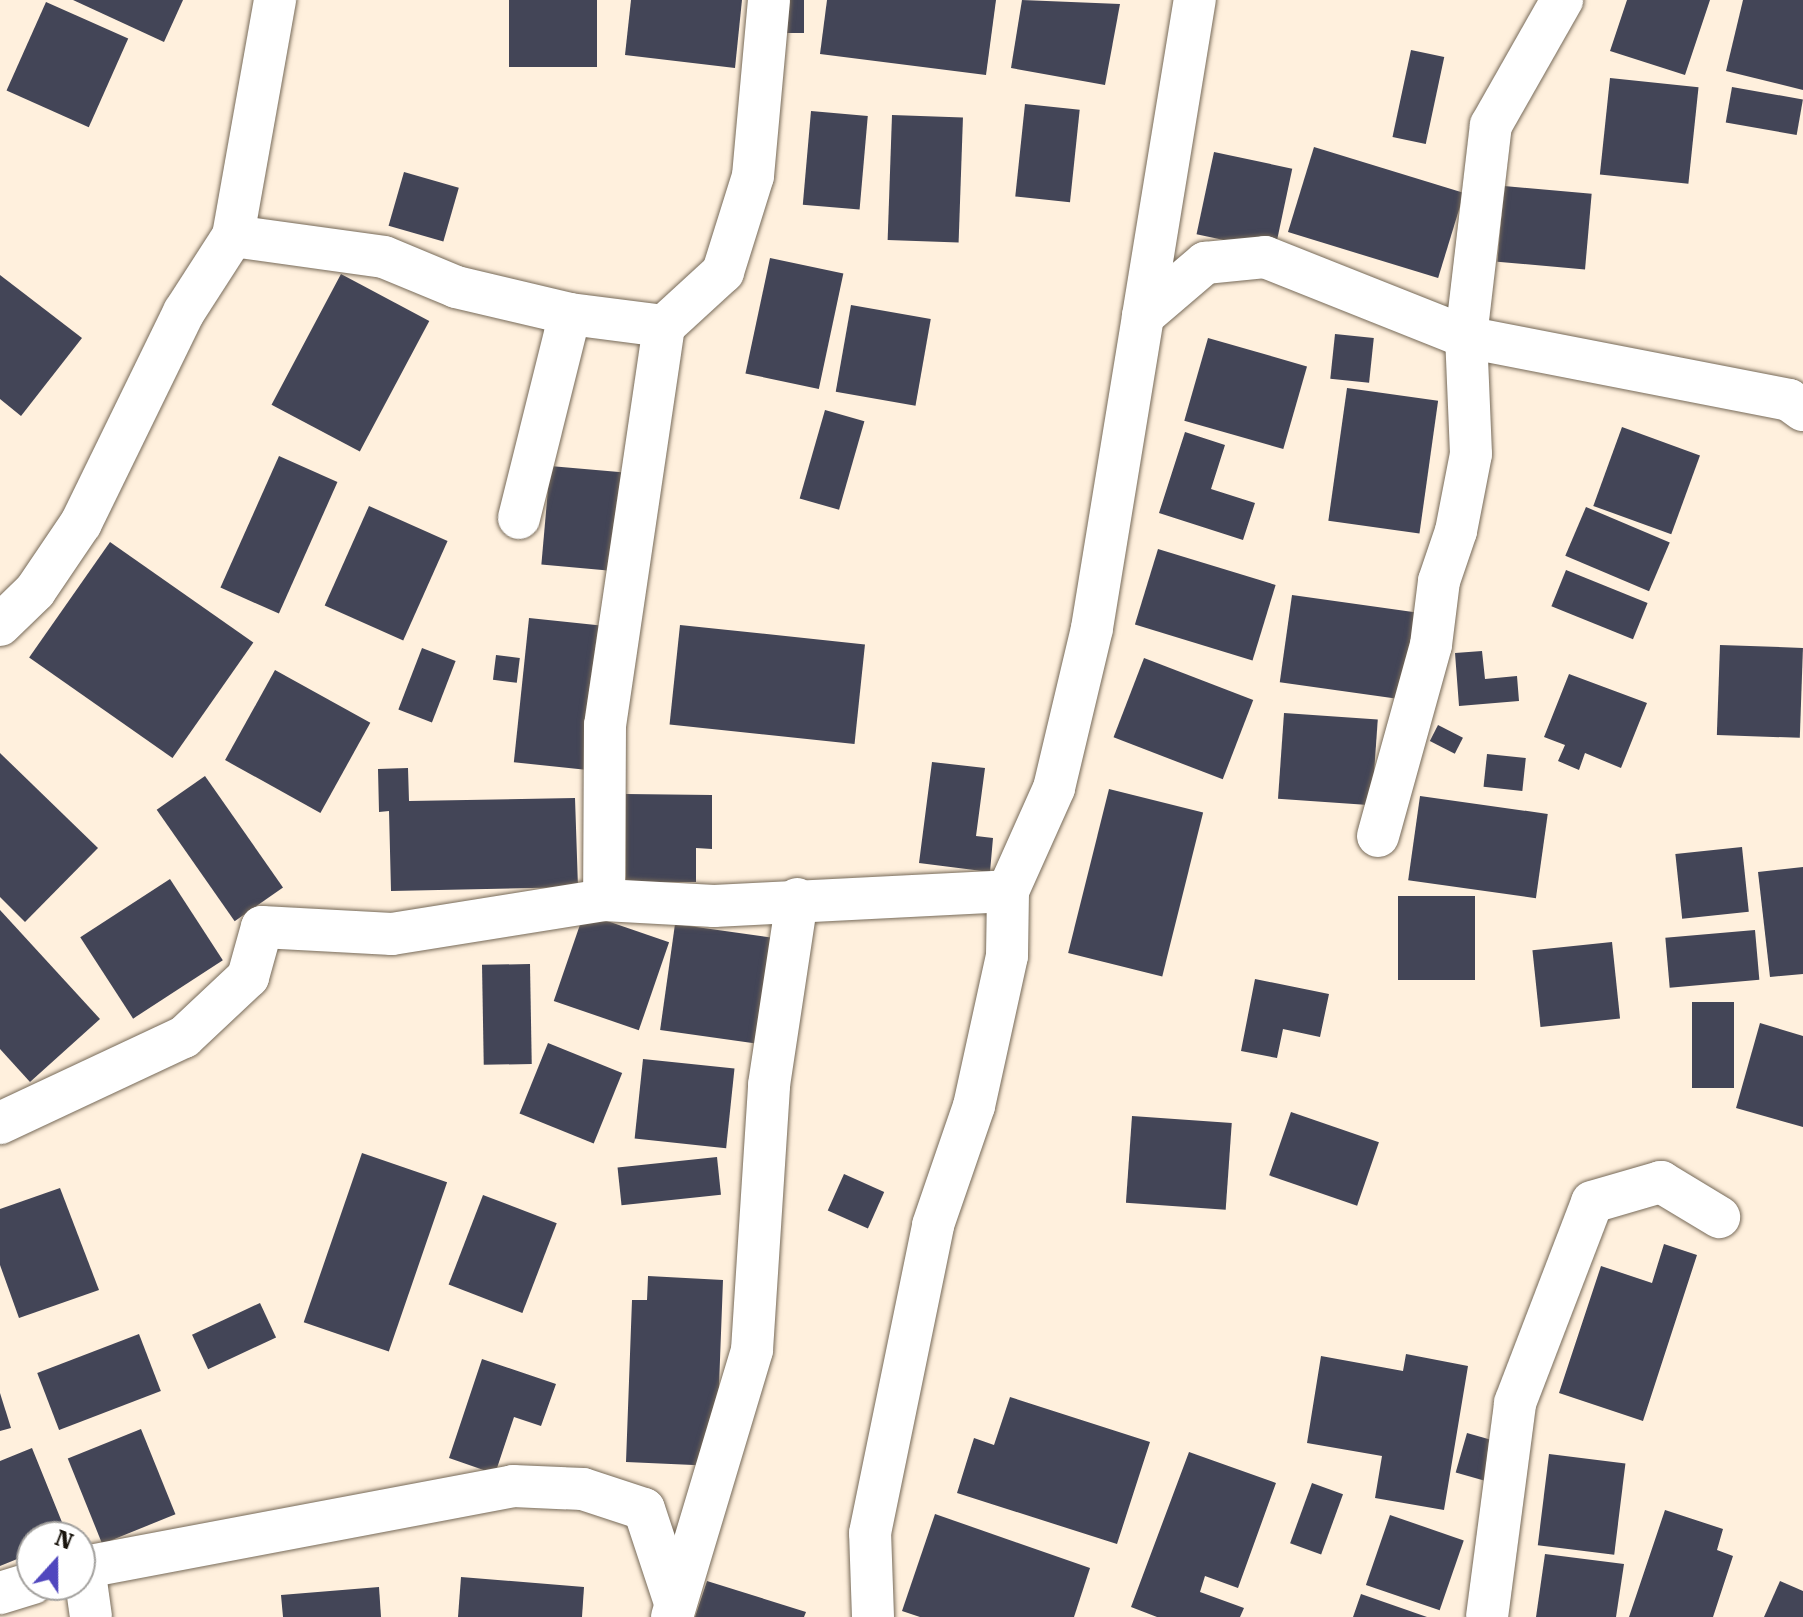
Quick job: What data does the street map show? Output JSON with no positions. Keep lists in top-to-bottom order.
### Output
{
  "north": "top"
}
